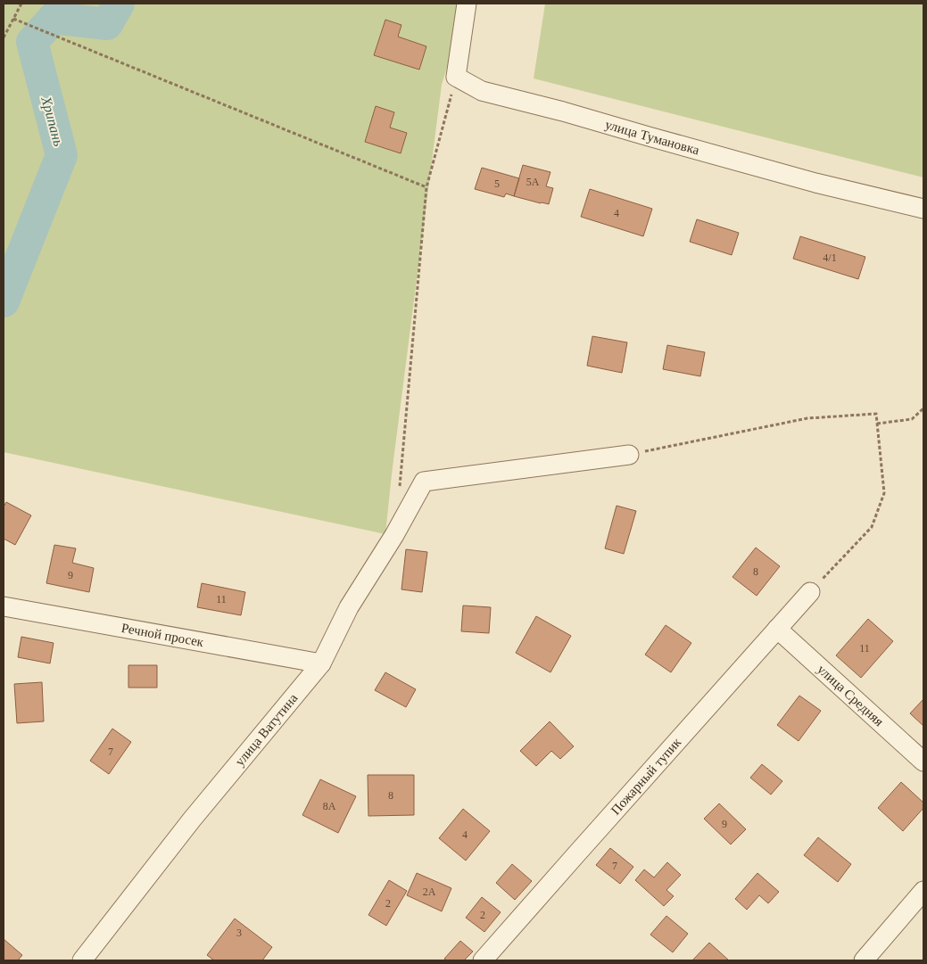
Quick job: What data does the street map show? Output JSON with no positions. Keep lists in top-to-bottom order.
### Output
{
  "streets": {
    "street": [
      "улица Тумановка",
      "Речной просек",
      "улица Средняя",
      "улица Ватутина",
      "Пожарный тупик"
    ]
  },
  "crossings": [
    ["Речной просек", "улица Ватутина"],
    ["улица Средняя", "Пожарный тупик"]
  ],
  "water": ["Хрипань"],
  "house_numbers": [
    "5А",
    "5",
    "4",
    "4/1",
    "8",
    "9",
    "11",
    "11",
    "7",
    "8",
    "8А",
    "9",
    "4",
    "7",
    "2А",
    "2",
    "2",
    "3"
  ]
}
